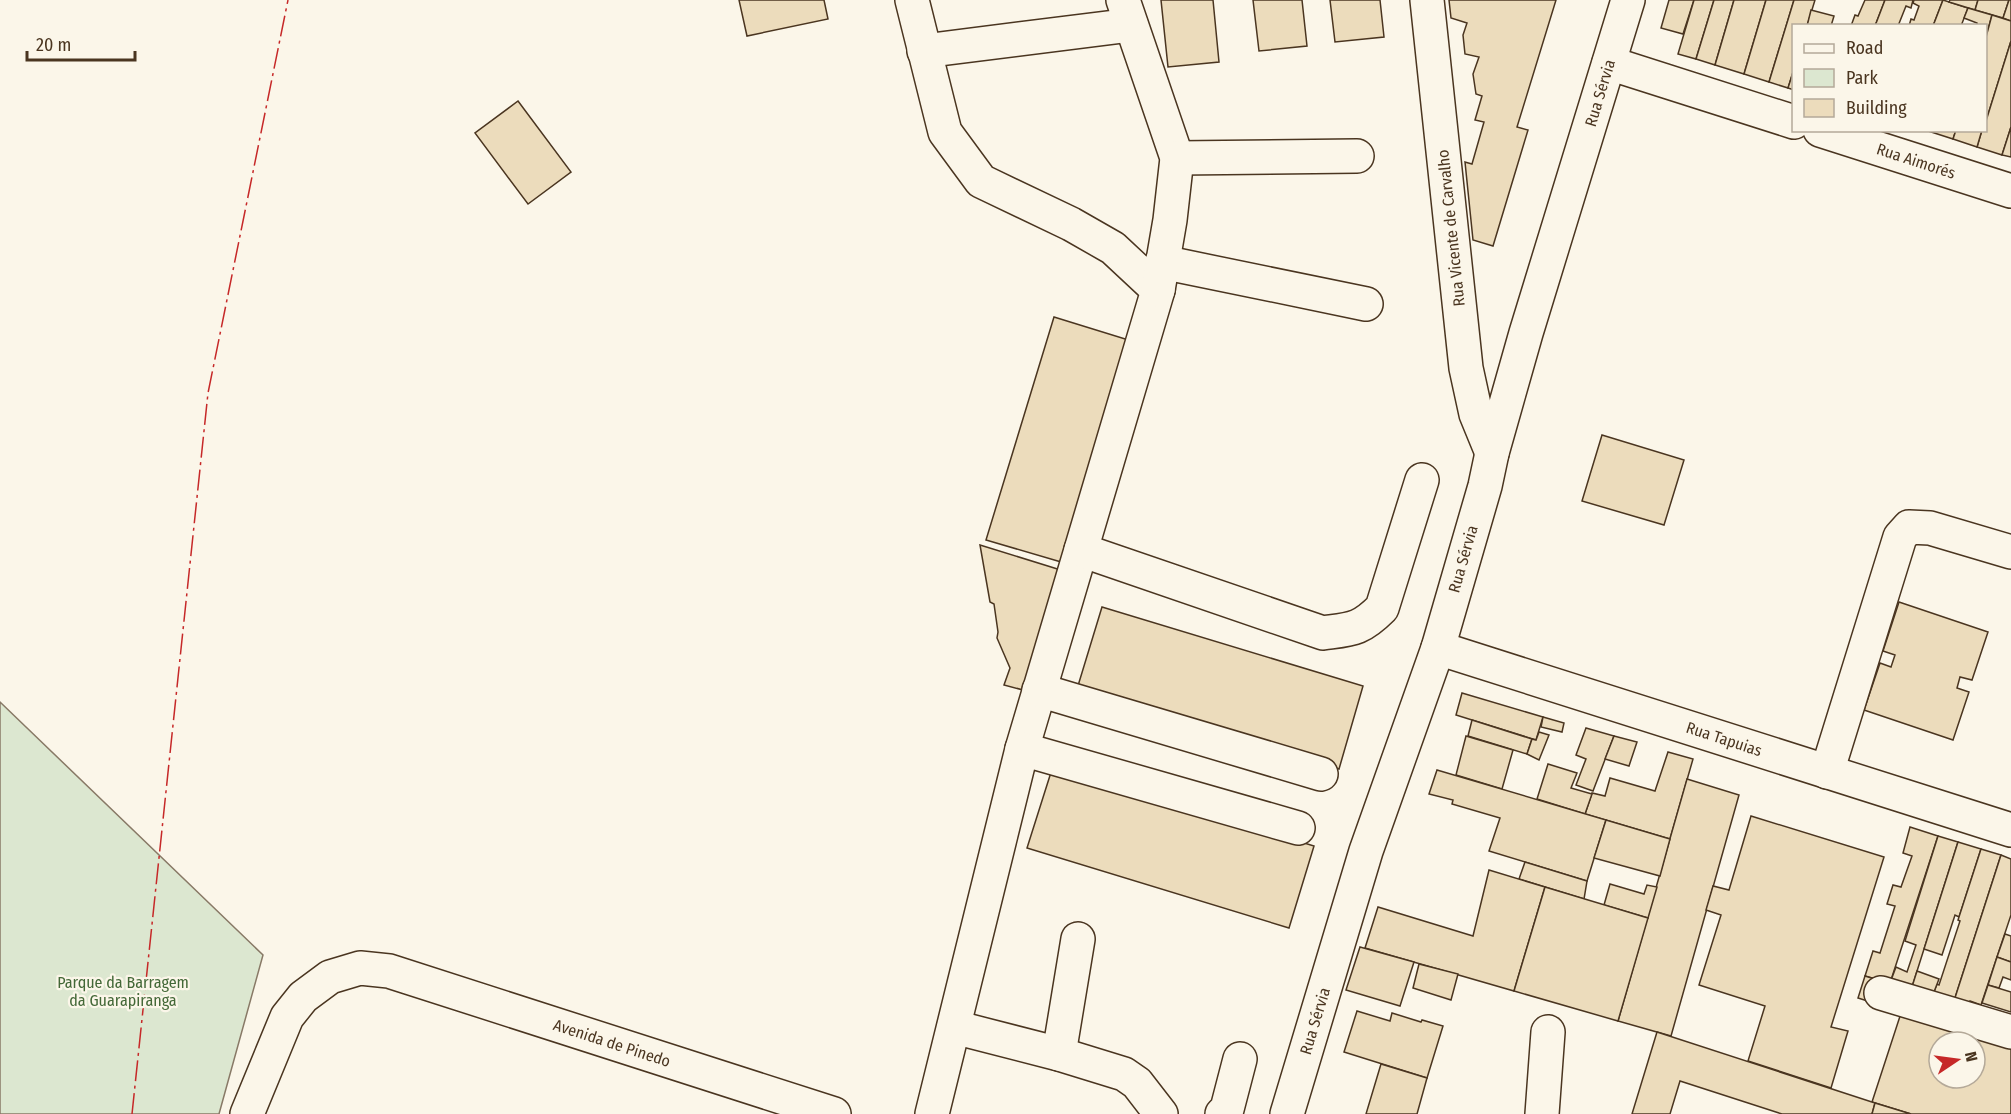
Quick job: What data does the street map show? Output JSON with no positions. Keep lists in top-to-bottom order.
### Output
{
  "streets": {
    "street": [
      "Rua Sérvia",
      "Rua Aimorés",
      "Rua Vicente de Carvalho",
      "Rua Tapuias",
      "Avenida de Pinedo"
    ]
  },
  "crossings": [
    ["Rua Sérvia", "Rua Vicente de Carvalho"],
    ["Rua Sérvia", "Rua Tapuias"]
  ],
  "parks": ["Parque da Barragem da Guarapiranga"],
  "legend": ["Road", "Park", "Building"],
  "scale_bar": "20 m",
  "north": "right"
}
